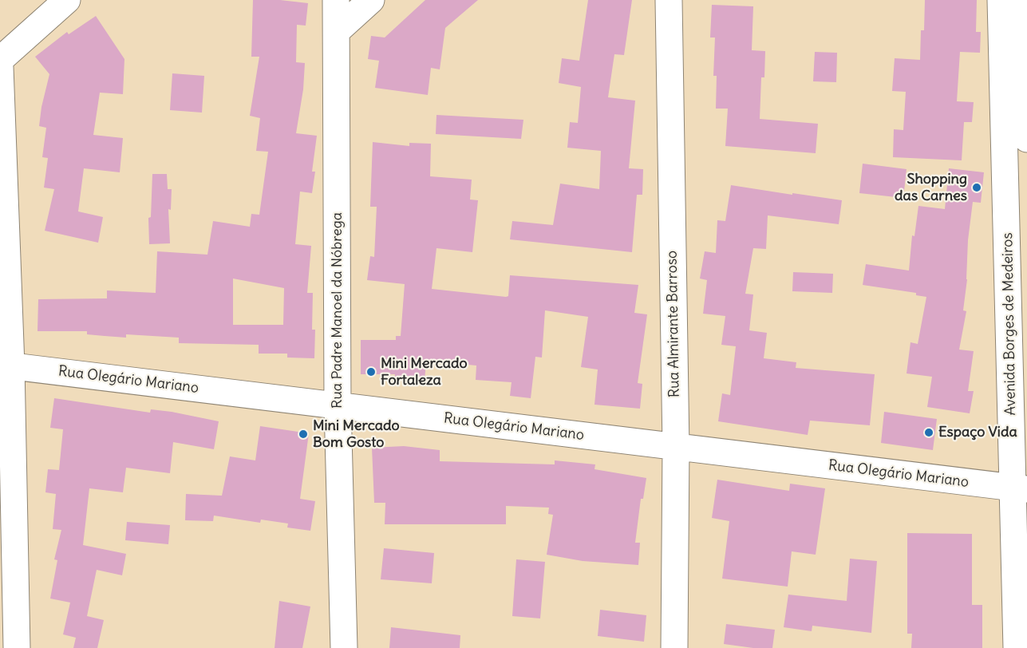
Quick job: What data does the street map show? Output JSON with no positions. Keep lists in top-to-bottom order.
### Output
{
  "streets": {
    "street": [
      "Rua Padre Manoel da Nóbrega",
      "Rua Almirante Barroso",
      "Avenida Borges de Medeiros",
      "Rua Olegário Mariano"
    ]
  },
  "crossings": [
    ["Rua Padre Manoel da Nóbrega", "Rua Olegário Mariano"],
    ["Rua Almirante Barroso", "Rua Olegário Mariano"],
    ["Avenida Borges de Medeiros", "Rua Olegário Mariano"]
  ],
  "places": [
    "Shopping das Carnes",
    "Mini Mercado Fortaleza",
    "Espaço Vida",
    "Mini Mercado Bom Gosto"
  ]
}
